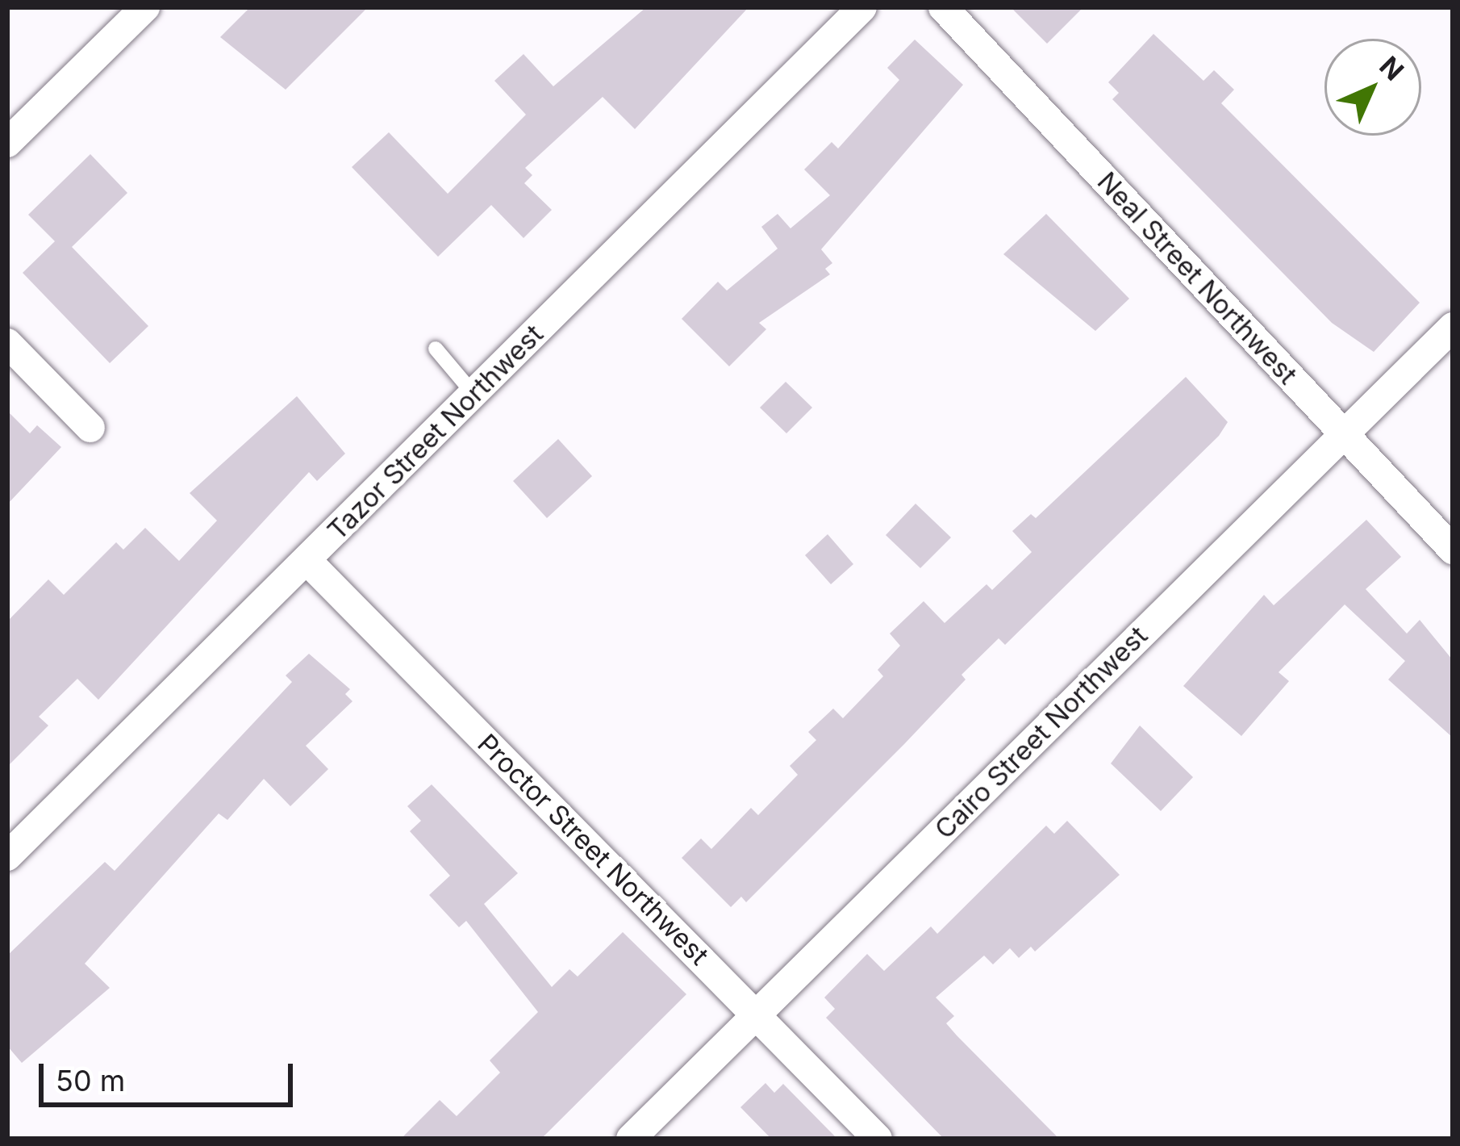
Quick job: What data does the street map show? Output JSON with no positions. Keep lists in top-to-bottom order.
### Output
{
  "streets": {
    "street": [
      "Neal Street Northwest",
      "Tazor Street Northwest",
      "Cairo Street Northwest",
      "Proctor Street Northwest"
    ]
  },
  "crossings": [
    ["Neal Street Northwest", "Cairo Street Northwest"],
    ["Tazor Street Northwest", "Proctor Street Northwest"],
    ["Cairo Street Northwest", "Proctor Street Northwest"]
  ],
  "scale_bar": "50 m",
  "north": "top right"
}
